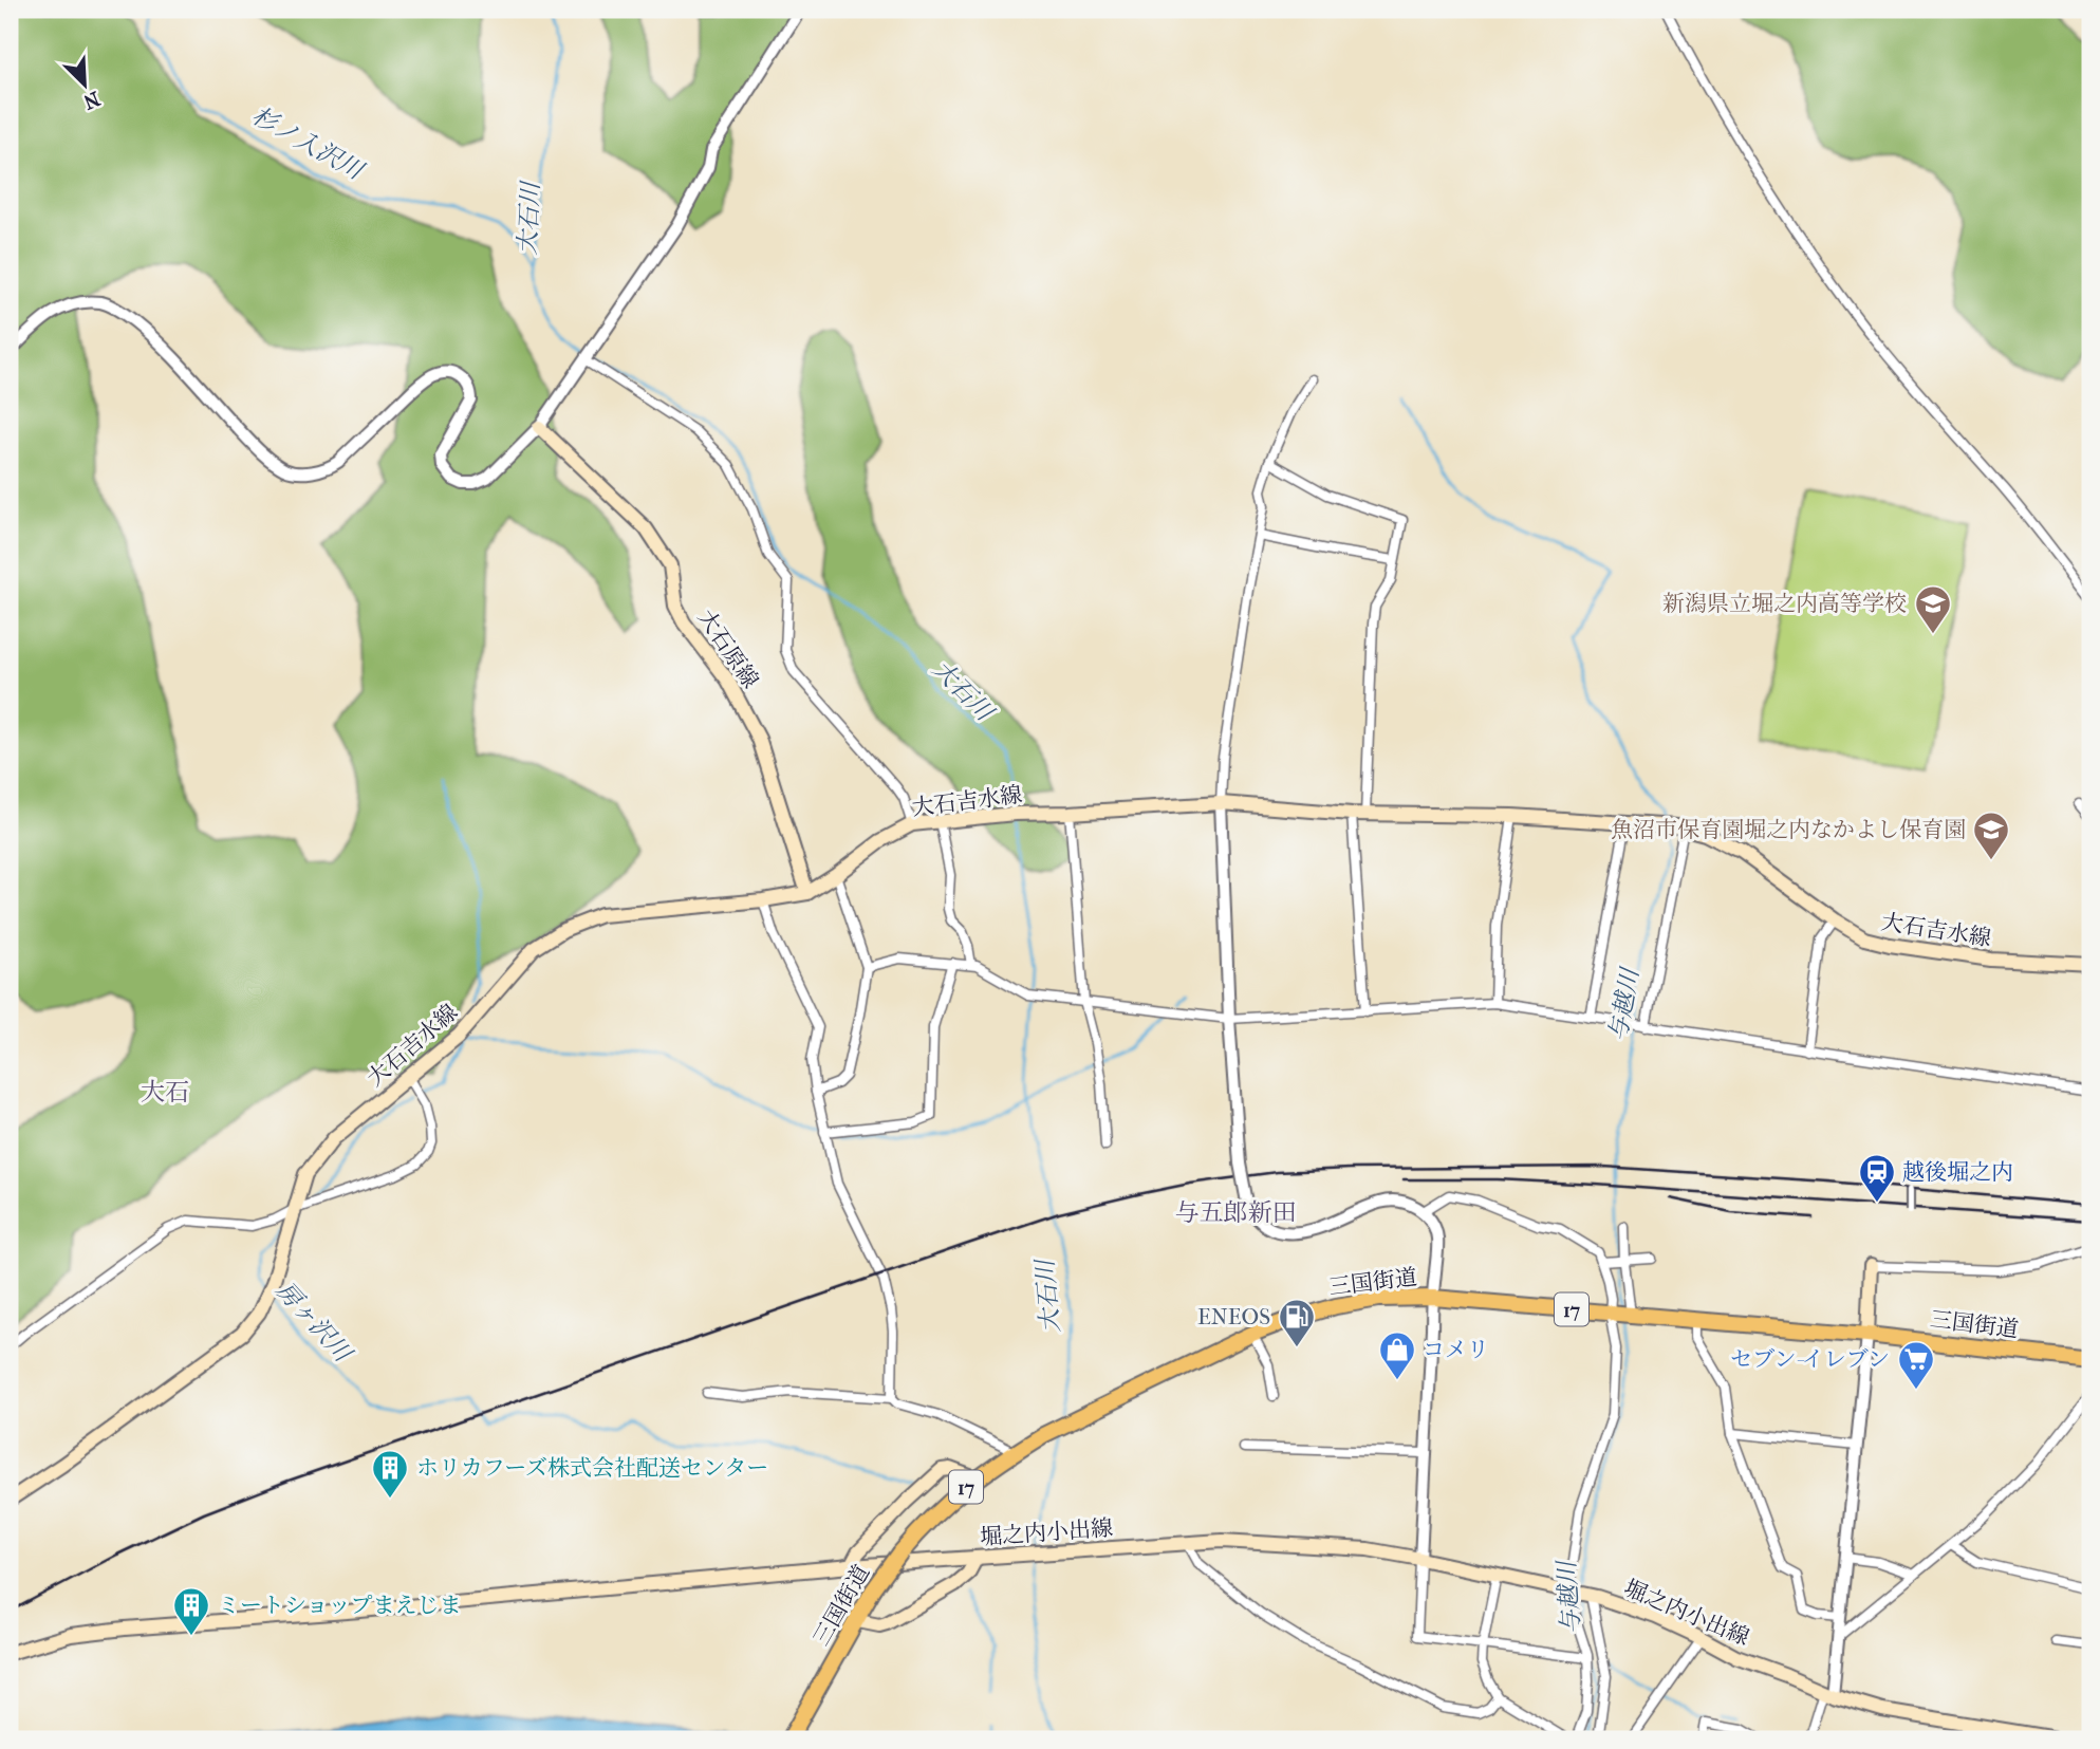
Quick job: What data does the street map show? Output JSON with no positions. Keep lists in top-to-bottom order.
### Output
{
  "streets": {
    "highway": ["三国街道", "17"],
    "main road": ["大石原線", "大石吉水線", "堀之内小出線"]
  },
  "crossings": [
    ["大石原線", "大石吉水線"]
  ],
  "districts": ["大石", "与五郎新田"],
  "water": [
    "杉ノ入沢川",
    "大石川",
    "与越川",
    "房ヶ沢川"
  ],
  "places": {
    "school or university": ["新潟県立堀之内高等学校", "魚沼市保育園堀之内なかよし保育園"],
    "station": ["越後堀之内"],
    "fuel station": ["ENEOS"],
    "shop": ["コメリ"],
    "supermarket": ["セブン-イレブン"],
    "building": ["ホリカフーズ株式会社配送センター", "ミートショップまえじま"]
  },
  "north": "bottom right"
}
